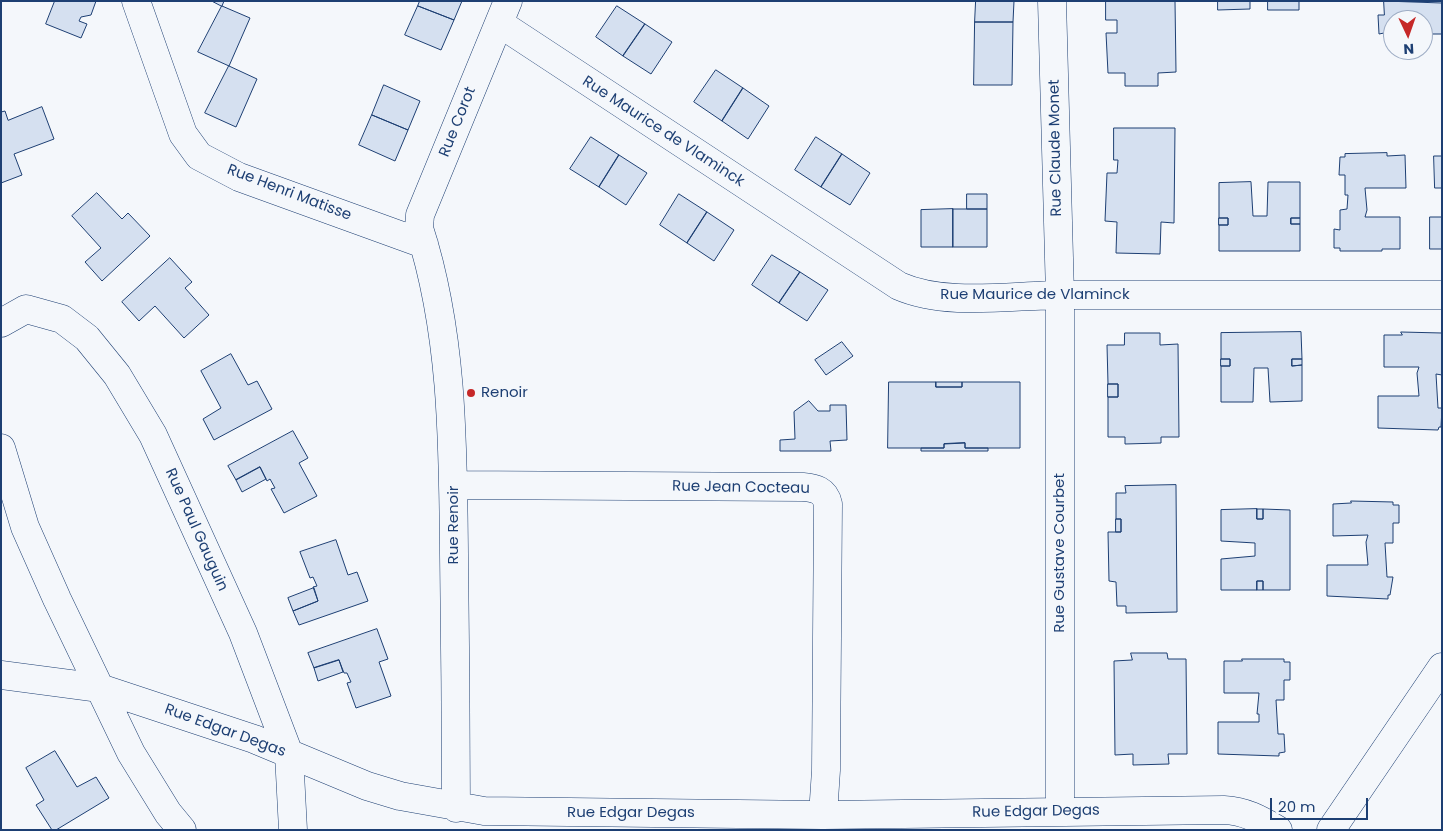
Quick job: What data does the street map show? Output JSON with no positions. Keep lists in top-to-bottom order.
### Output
{
  "streets": {
    "street": [
      "Rue Corot",
      "Rue Maurice de Vlaminck",
      "Rue Claude Monet",
      "Rue Henri Matisse",
      "Rue Jean Cocteau",
      "Rue Renoir",
      "Rue Paul Gauguin",
      "Rue Gustave Courbet",
      "Rue Edgar Degas"
    ]
  },
  "crossings": [
    ["Rue Corot", "Rue Maurice de Vlaminck"],
    ["Rue Corot", "Rue Henri Matisse"],
    ["Rue Corot", "Rue Renoir"],
    ["Rue Maurice de Vlaminck", "Rue Claude Monet"],
    ["Rue Maurice de Vlaminck", "Rue Gustave Courbet"],
    ["Rue Claude Monet", "Rue Gustave Courbet"],
    ["Rue Henri Matisse", "Rue Renoir"],
    ["Rue Jean Cocteau", "Rue Renoir"],
    ["Rue Jean Cocteau", "Rue Edgar Degas"],
    ["Rue Renoir", "Rue Edgar Degas"],
    ["Rue Paul Gauguin", "Rue Edgar Degas"],
    ["Rue Gustave Courbet", "Rue Edgar Degas"]
  ],
  "places": ["Renoir"],
  "scale_bar": "20 m",
  "north": "bottom"
}
